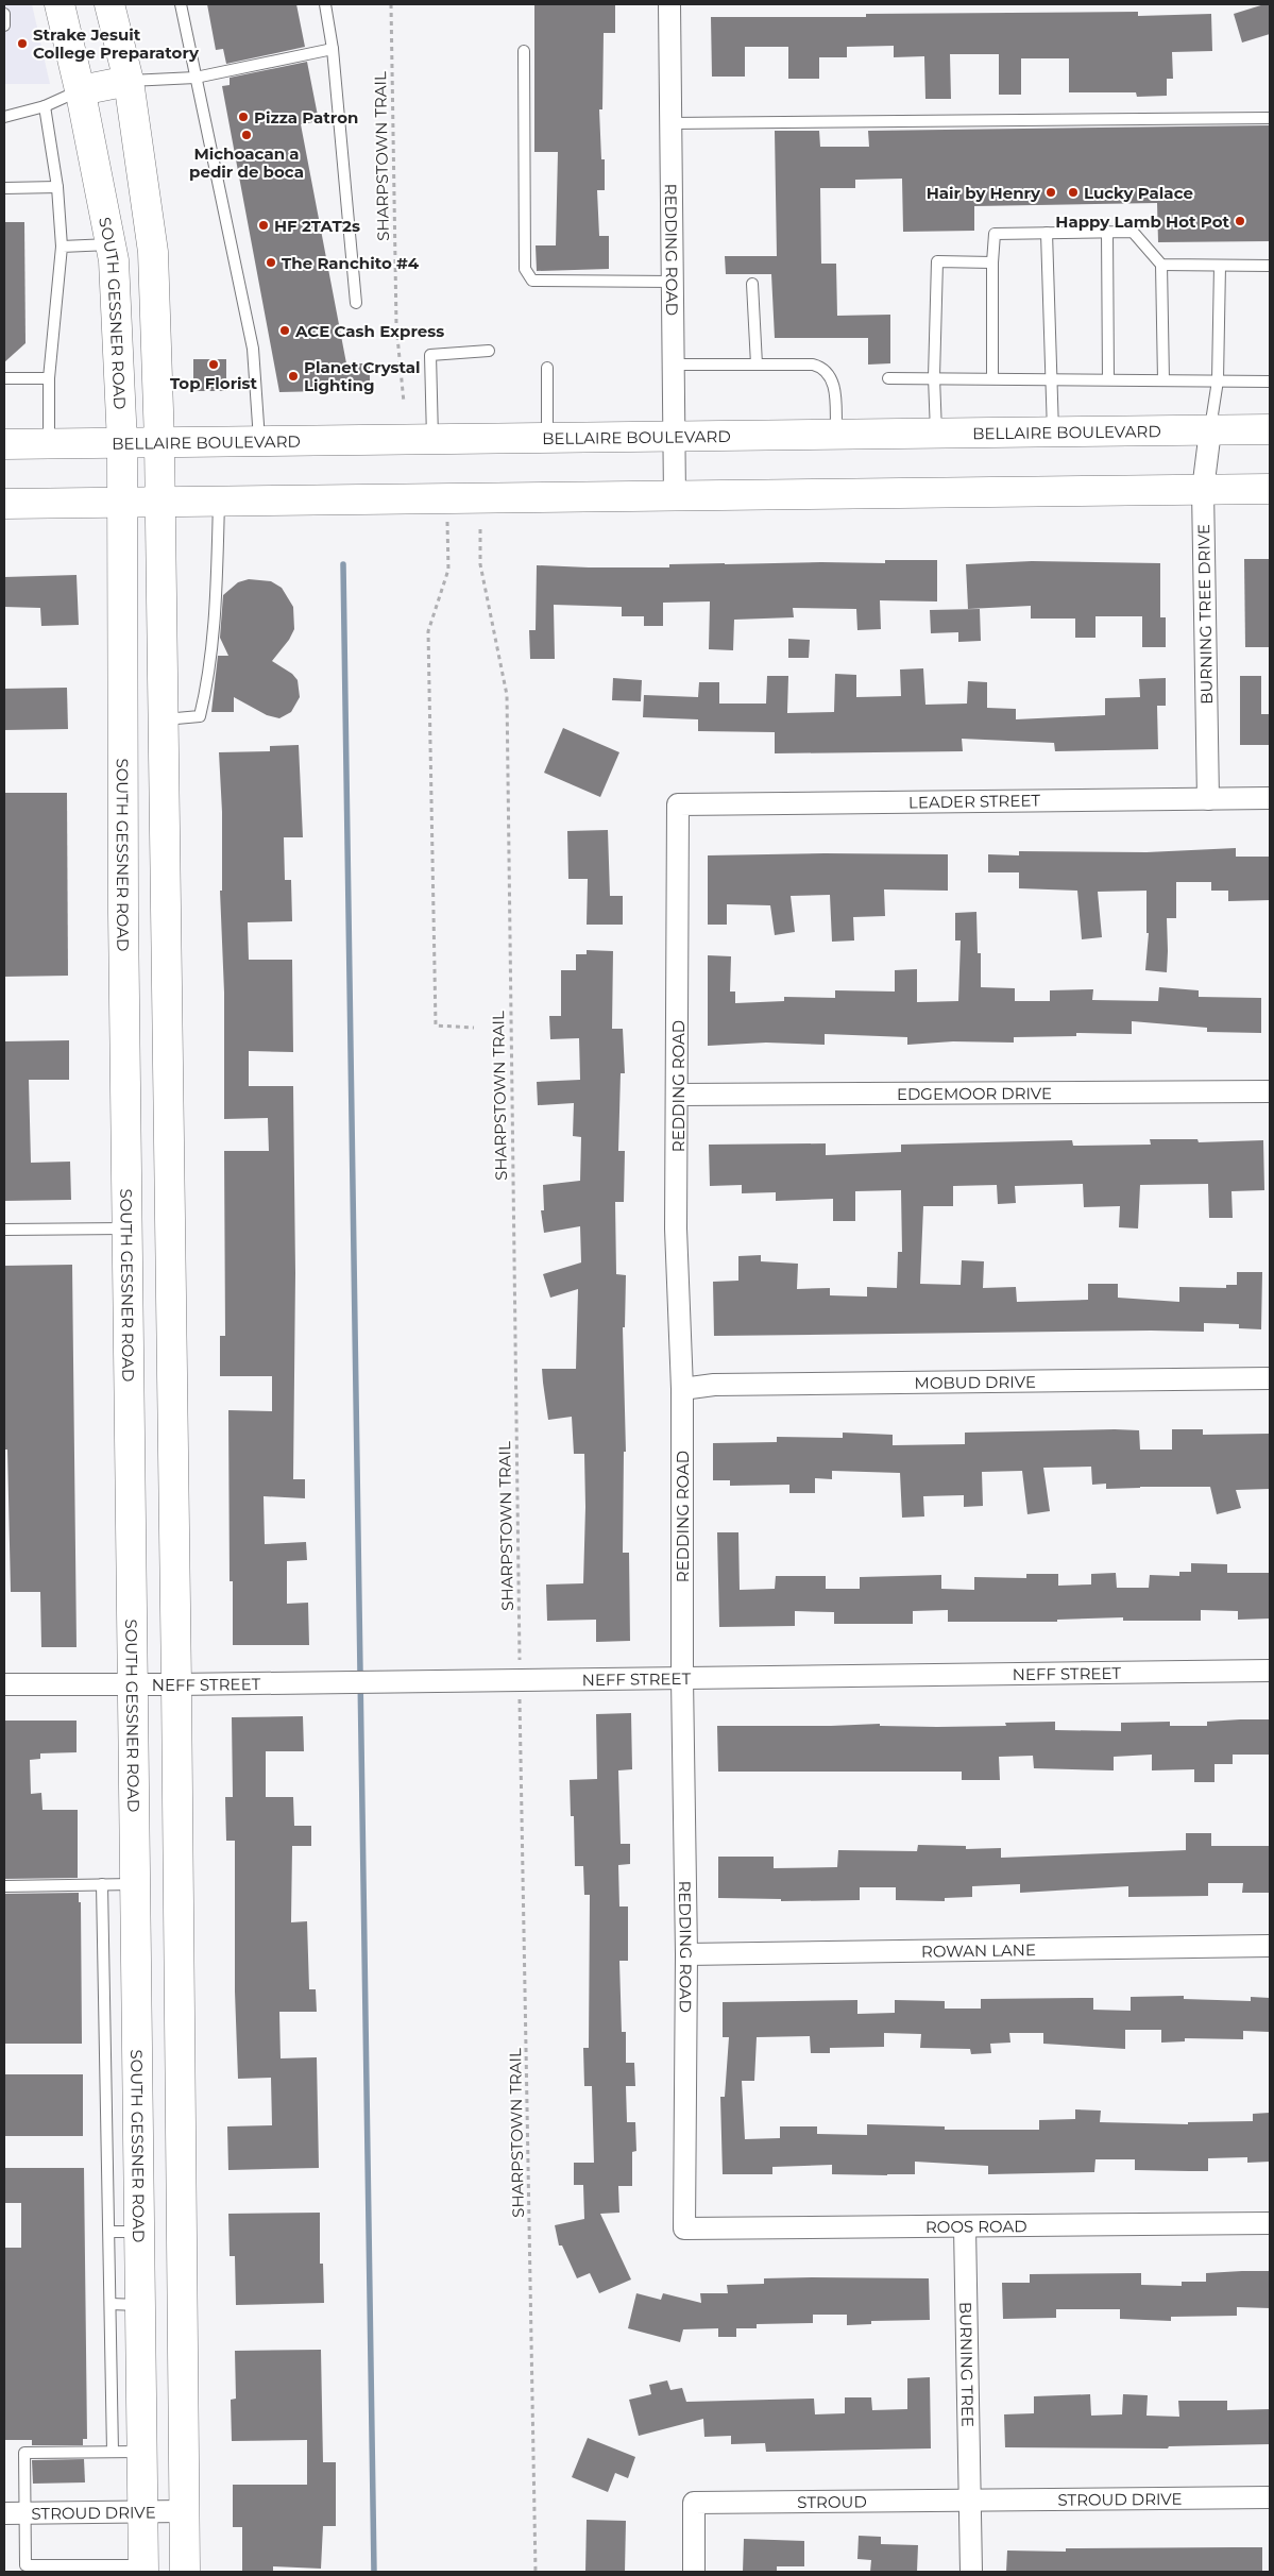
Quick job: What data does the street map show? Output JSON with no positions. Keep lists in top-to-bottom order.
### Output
{
  "streets": {
    "main road": ["SOUTH GESSNER ROAD", "BELLAIRE BOULEVARD"],
    "street": [
      "REDDING ROAD",
      "BURNING TREE DRIVE",
      "LEADER STREET",
      "EDGEMOOR DRIVE",
      "MOBUD DRIVE",
      "NEFF STREET",
      "ROWAN LANE",
      "ROOS ROAD",
      "BURNING TREE",
      "STROUD DRIVE",
      "STROUD"
    ],
    "path": ["SHARPSTOWN TRAIL"]
  },
  "crossings": [
    ["REDDING ROAD", "BELLAIRE BOULEVARD"],
    ["REDDING ROAD", "LEADER STREET"],
    ["REDDING ROAD", "EDGEMOOR DRIVE"],
    ["REDDING ROAD", "MOBUD DRIVE"],
    ["REDDING ROAD", "NEFF STREET"],
    ["REDDING ROAD", "ROWAN LANE"],
    ["REDDING ROAD", "ROOS ROAD"],
    ["SOUTH GESSNER ROAD", "BELLAIRE BOULEVARD"],
    ["SOUTH GESSNER ROAD", "NEFF STREET"],
    ["SOUTH GESSNER ROAD", "STROUD DRIVE"],
    ["BELLAIRE BOULEVARD", "BURNING TREE DRIVE"],
    ["BURNING TREE DRIVE", "LEADER STREET"],
    ["ROOS ROAD", "BURNING TREE"],
    ["BURNING TREE", "STROUD DRIVE"],
    ["BURNING TREE", "STROUD"],
    ["STROUD DRIVE", "STROUD"]
  ],
  "places": [
    "Strake Jesuit College Preparatory",
    "Pizza Patron",
    "Michoacan a pedir de boca",
    "Hair by Henry",
    "Lucky Palace",
    "Happy Lamb Hot Pot",
    "HF 2TAT2s",
    "The Ranchito #4",
    "ACE Cash Express",
    "Top Florist",
    "Planet Crystal Lighting"
  ]
}
